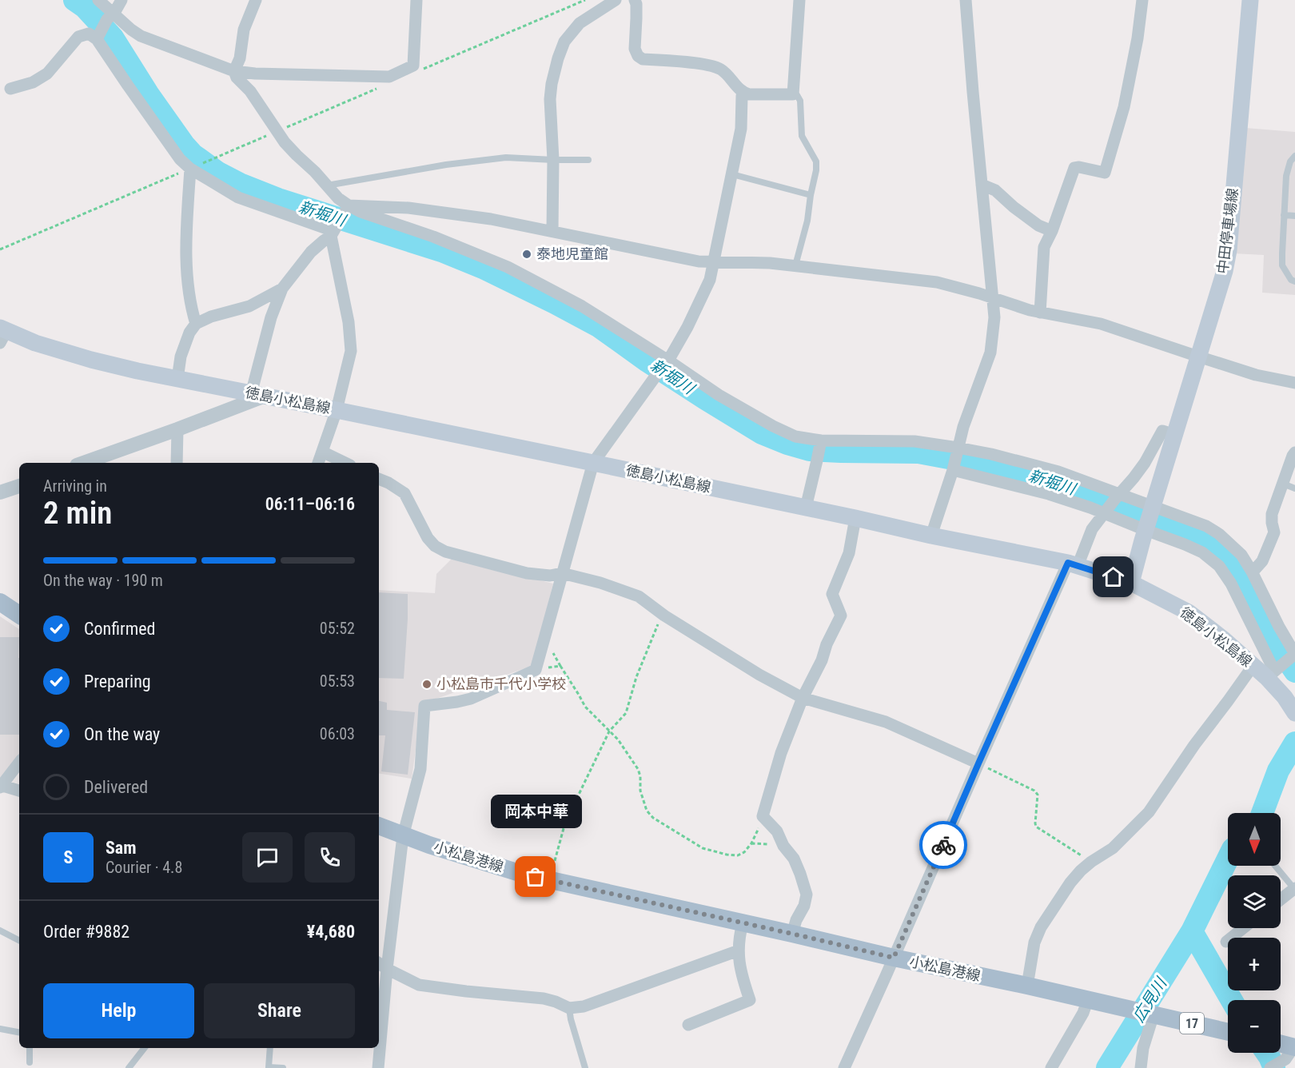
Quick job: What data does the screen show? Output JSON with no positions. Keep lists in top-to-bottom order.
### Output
{
  "streets": {
    "main road": [
      "中田停車場線",
      "徳島小松島線",
      "小松島港線",
      "17"
    ]
  },
  "water": ["新堀川", "広見川"],
  "places": ["泰地児童館", "小松島市千代小学校", "岡本中華"],
  "north": "bottom",
  "page": {
    "heading": ["2 min", "Arriving in", "06:11–06:16"],
    "panel": [
      "Sam",
      "Courier · 4.8",
      "Order #9882",
      "¥4,680"
    ],
    "bar": "On the way · 190 m",
    "list": [
      ["Confirmed", "05:52"],
      ["Preparing", "05:53"],
      ["On the way", "06:03"],
      "Delivered"
    ],
    "bubble": "岡本中華",
    "map_buttons": ["+", "−"],
    "round": "S",
    "buttons": ["Help", "Share"]
  }
}
